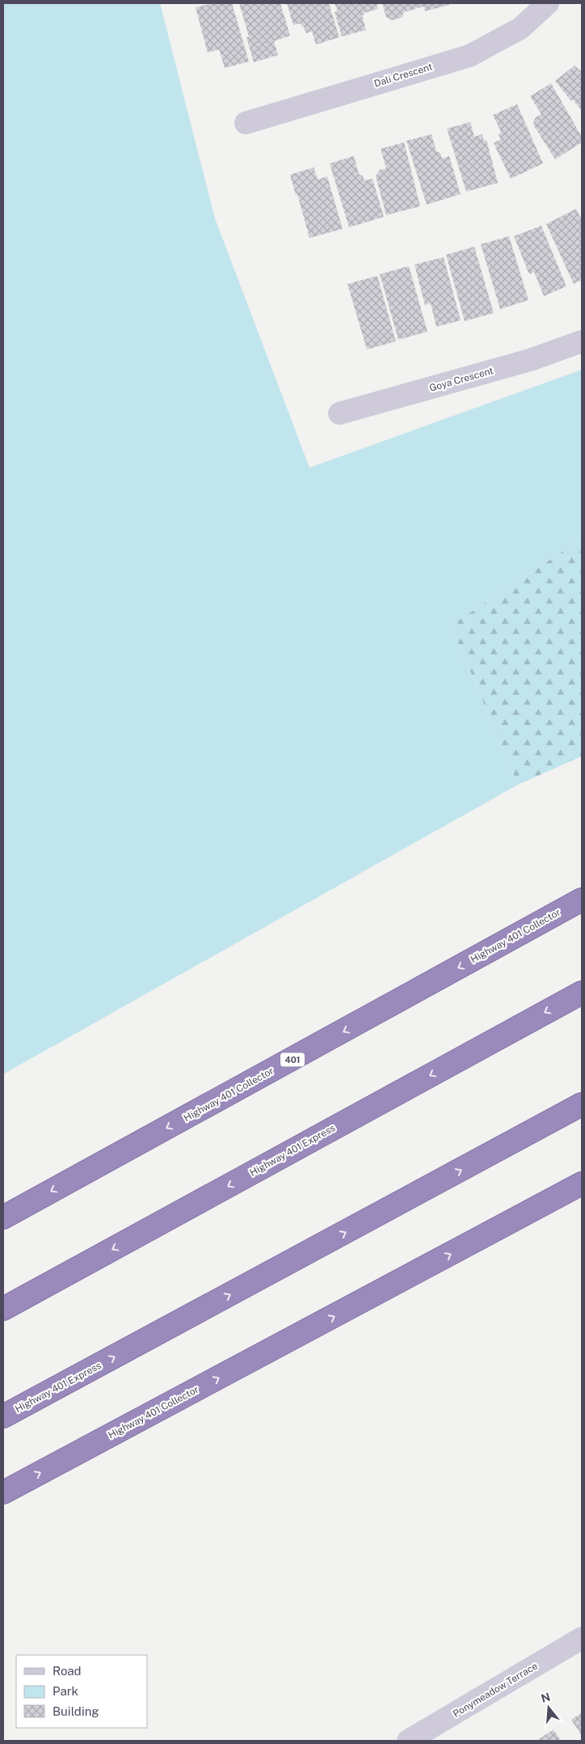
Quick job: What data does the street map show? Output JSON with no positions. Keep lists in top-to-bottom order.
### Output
{
  "streets": {
    "highway": ["Highway 401 Collector", "401", "Highway 401 Express"],
    "street": ["Dali Crescent", "Goya Crescent", "Ponymeadow Terrace"]
  },
  "legend": ["Road", "Park", "Building"],
  "north": "top"
}
